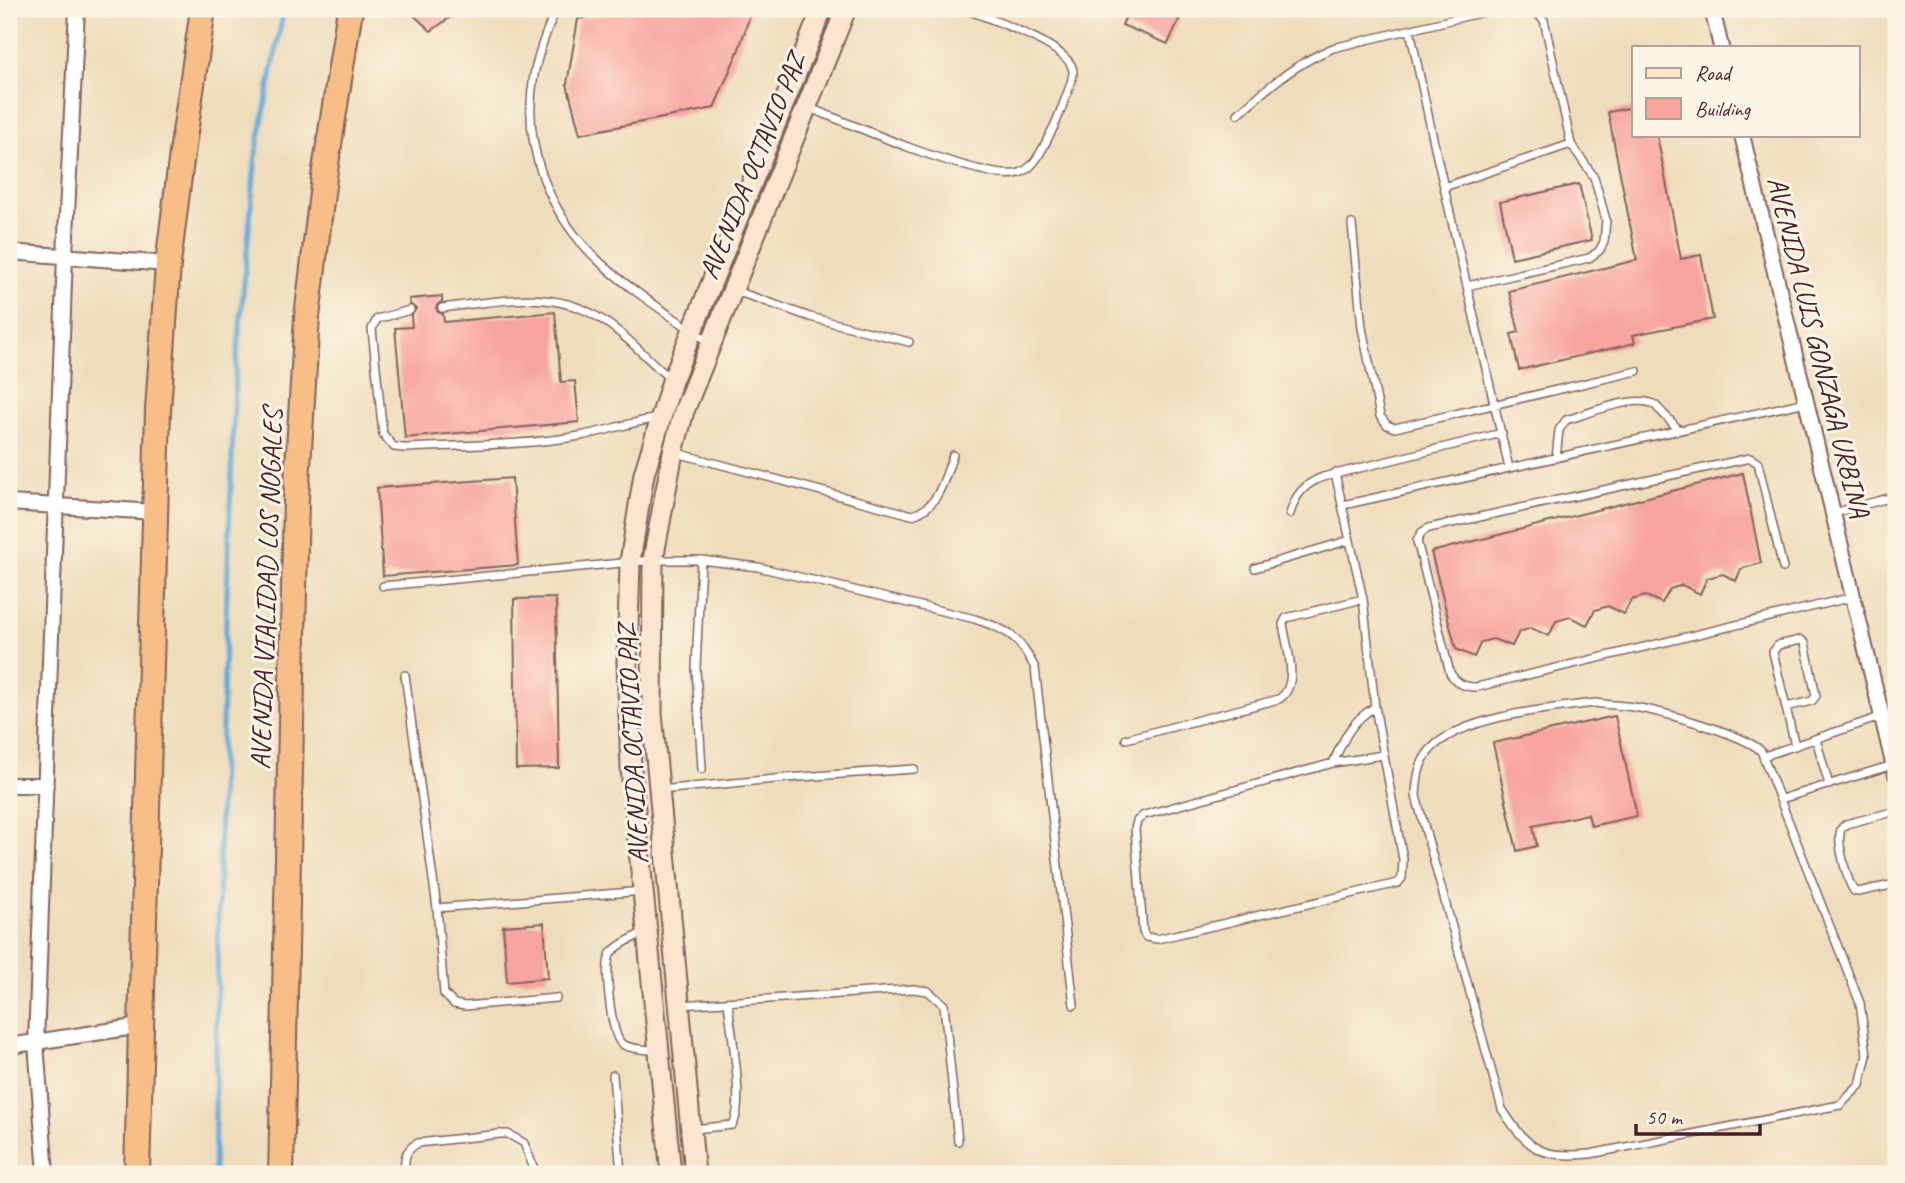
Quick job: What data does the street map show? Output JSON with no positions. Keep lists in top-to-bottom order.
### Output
{
  "streets": {
    "highway": ["AVENIDA VIALIDAD LOS NOGALES"],
    "street": ["AVENIDA OCTAVIO PAZ", "AVENIDA LUIS GONZAGA URBINA"]
  },
  "legend": ["Road", "Building"],
  "scale_bar": "50 m"
}
